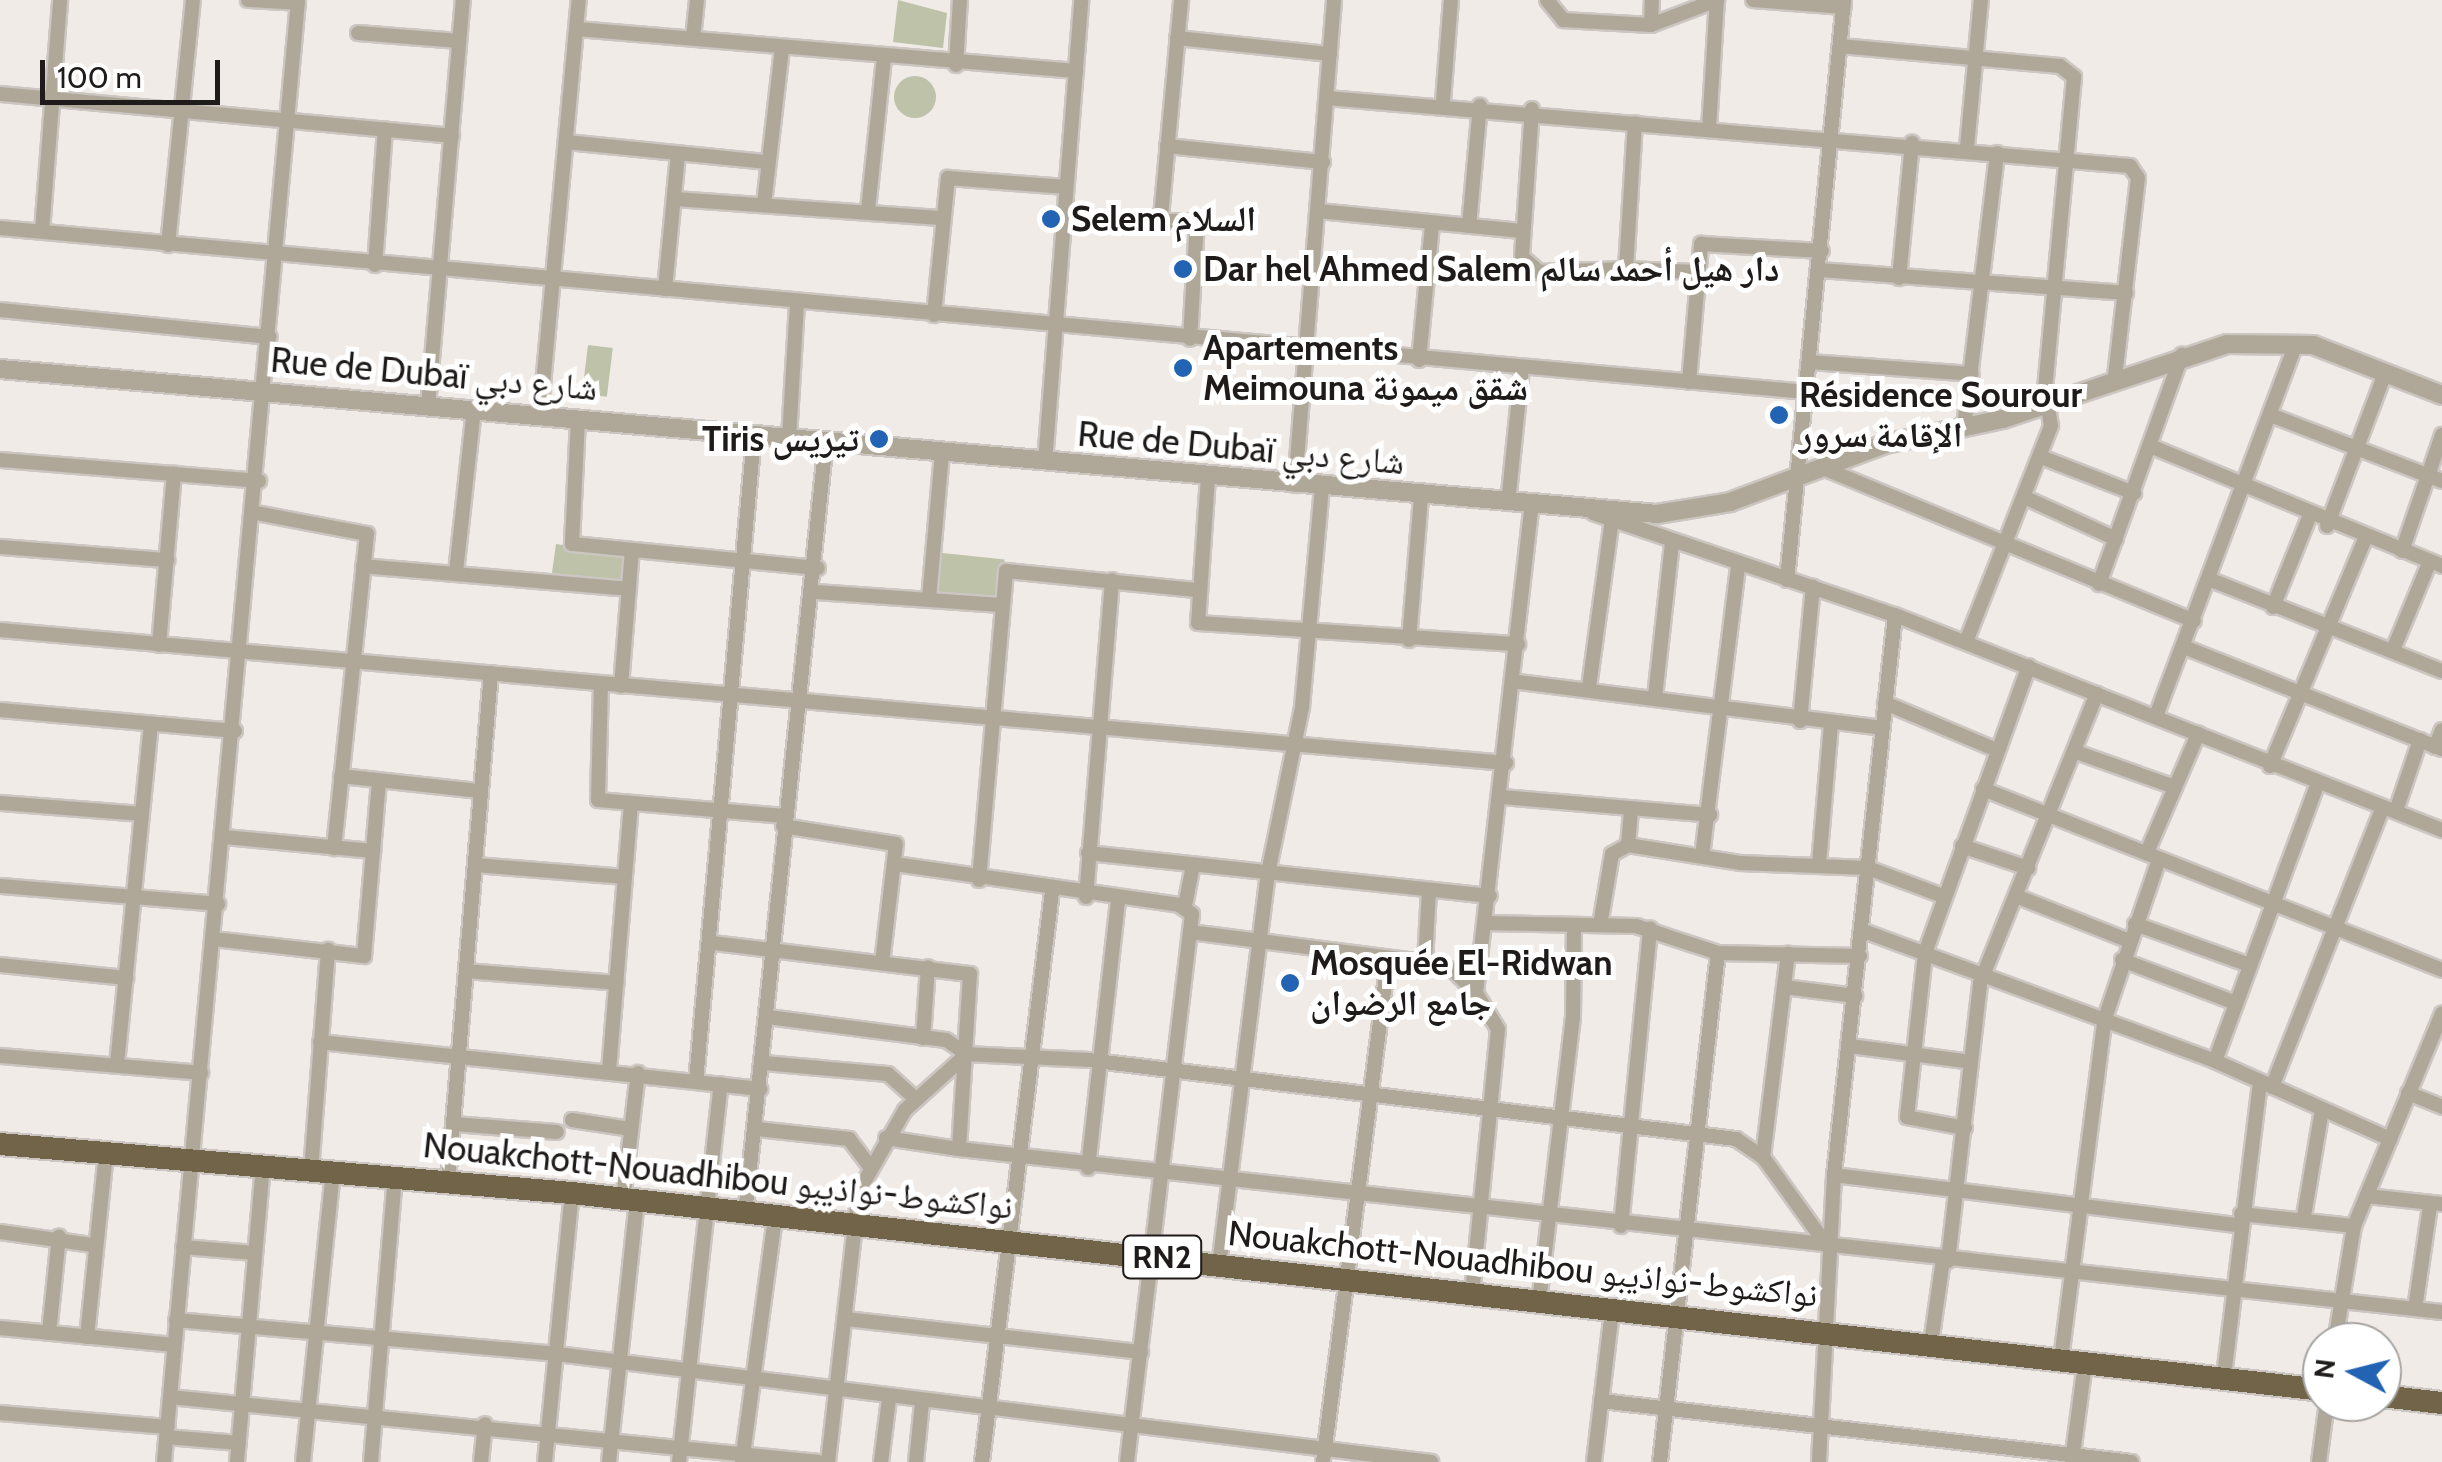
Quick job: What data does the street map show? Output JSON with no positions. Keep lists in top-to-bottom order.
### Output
{
  "streets": {
    "highway": ["Nouakchott-Nouadhibou نواكشوط-نواذيبو", "RN2"],
    "street": ["Rue de Dubaï شارع دبي"]
  },
  "places": [
    "Selem السلام",
    "Dar hel Ahmed Salem دار هيل أحمد سالم",
    "Apartements Meimouna شقق ميمونة",
    "Résidence Sourour الإقامة سرور",
    "Tiris تيريس",
    "Mosquée El-Ridwan جامع الرضوان"
  ],
  "scale_bar": "100 m",
  "north": "left"
}
